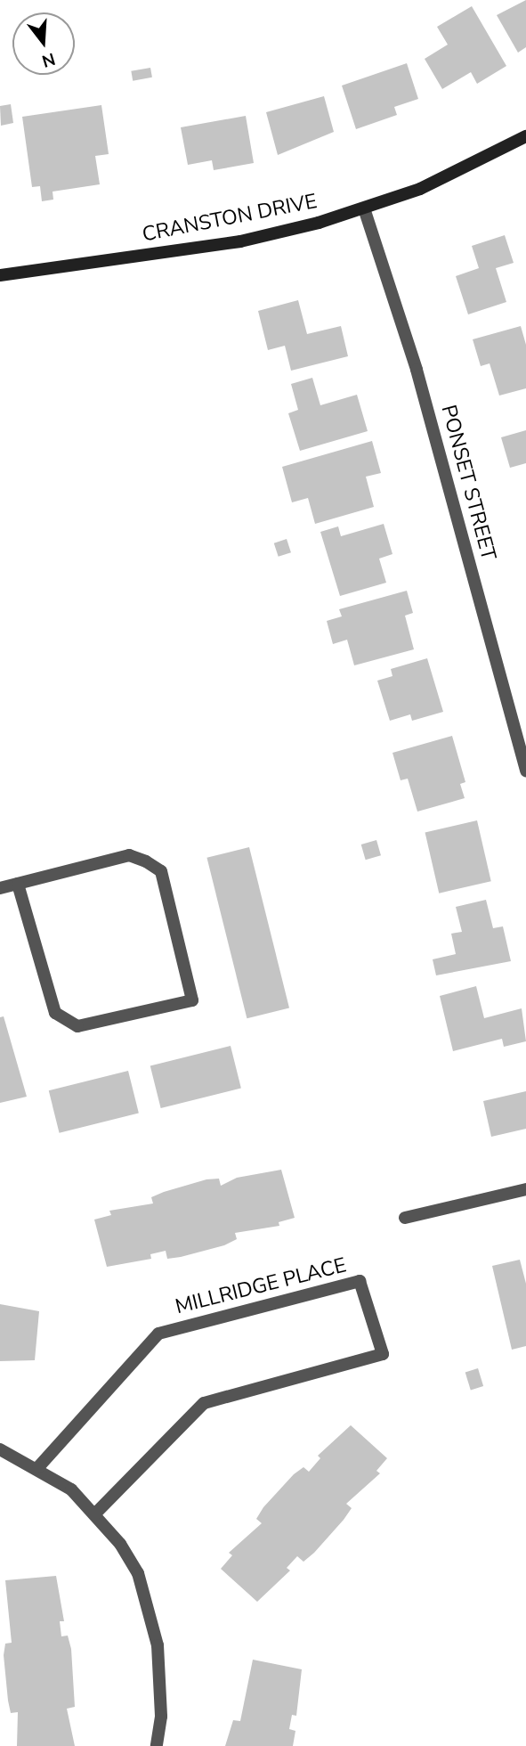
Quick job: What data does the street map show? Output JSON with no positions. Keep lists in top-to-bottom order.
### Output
{
  "streets": {
    "street": ["CRANSTON DRIVE", "PONSET STREET", "MILLRIDGE PLACE"]
  },
  "crossings": [
    ["CRANSTON DRIVE", "PONSET STREET"]
  ],
  "north": "bottom"
}
